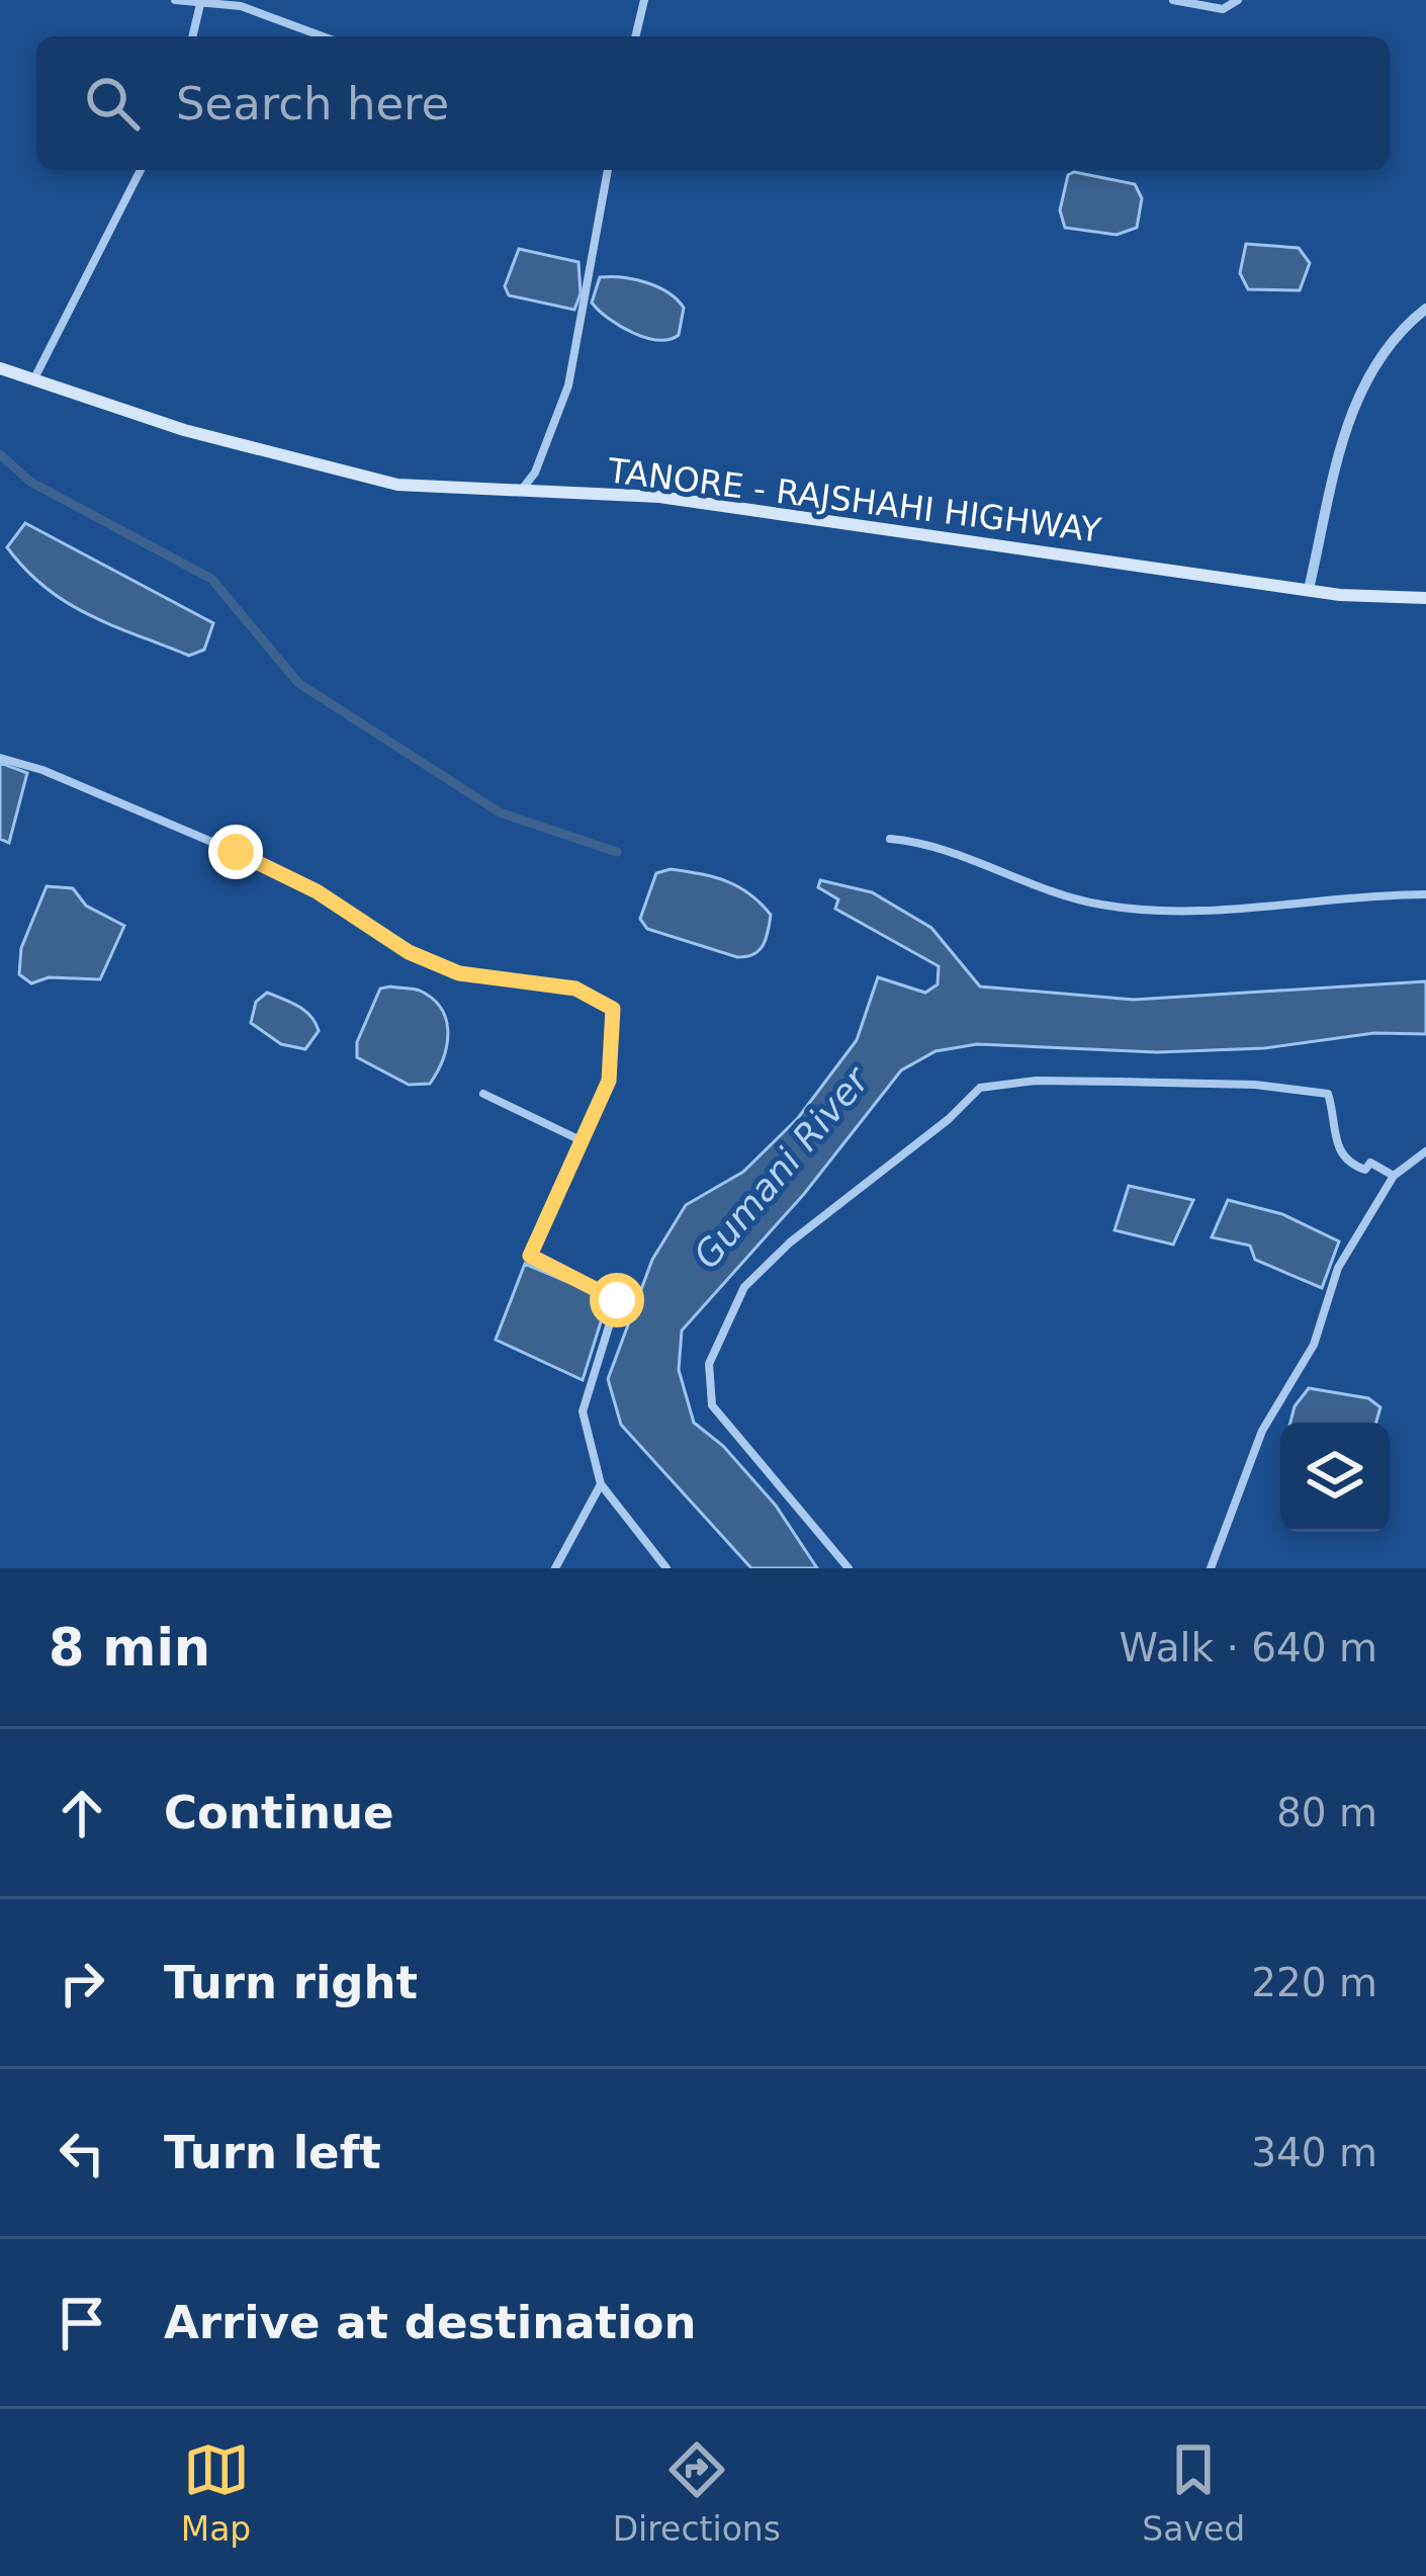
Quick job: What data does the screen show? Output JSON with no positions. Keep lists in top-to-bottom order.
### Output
{
  "streets": {
    "main road": ["TANORE - RAJSHAHI HIGHWAY"]
  },
  "water": ["Gumani River"],
  "page": {
    "search": "Search here",
    "heading": ["8 min", "Walk · 640 m"],
    "list": [
      ["Continue", "80 m"],
      ["Turn right", "220 m"],
      ["Turn left", "340 m"],
      "Arrive at destination"
    ],
    "nav": ["Map", "Directions", "Saved"]
  }
}
